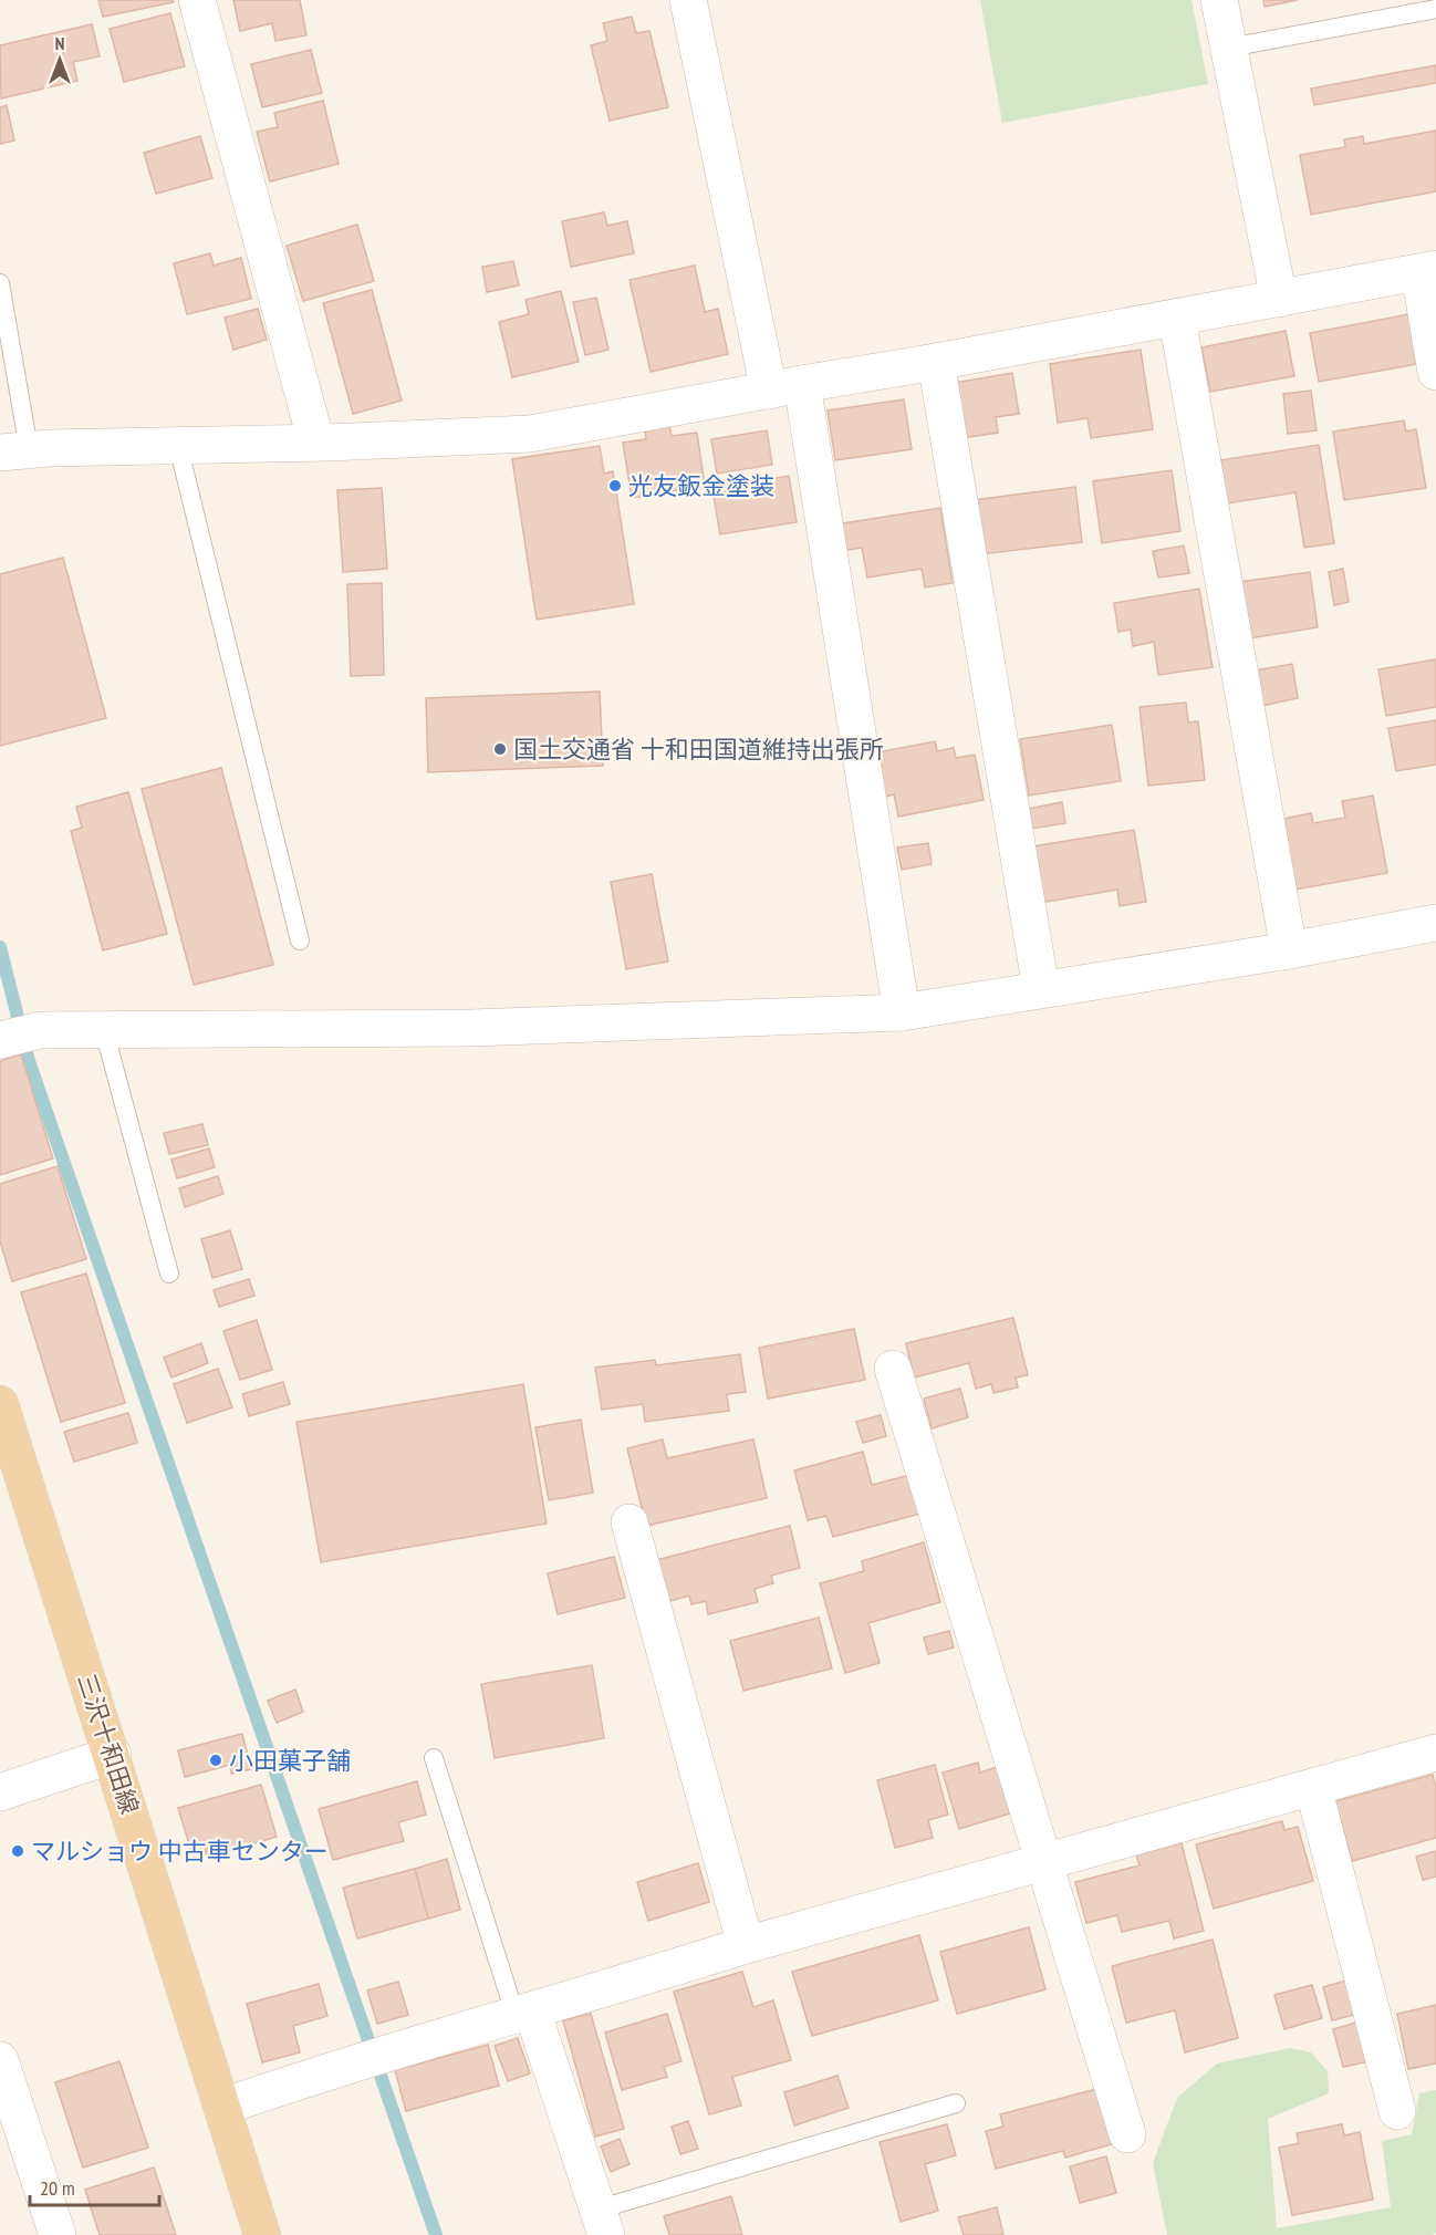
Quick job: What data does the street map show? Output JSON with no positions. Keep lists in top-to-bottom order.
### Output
{
  "streets": {
    "main road": ["三沢十和田線"]
  },
  "places": [
    "光友鈑金塗装",
    "国土交通省 十和田国道維持出張所",
    "小田菓子舗",
    "マルショウ 中古車センター"
  ],
  "scale_bar": "20 m",
  "north": "top"
}
